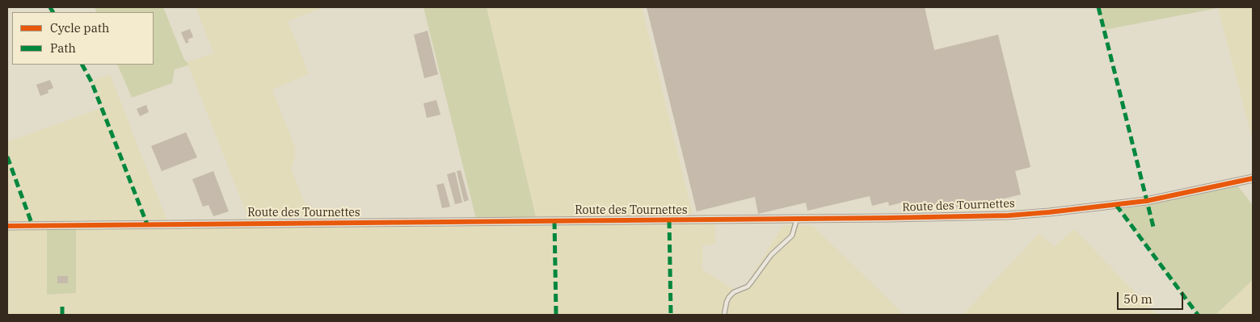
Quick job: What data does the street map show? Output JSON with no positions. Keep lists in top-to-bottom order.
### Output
{
  "streets": {
    "street": ["Route des Tournettes"]
  },
  "legend": ["Cycle path", "Path"],
  "scale_bar": "50 m"
}
